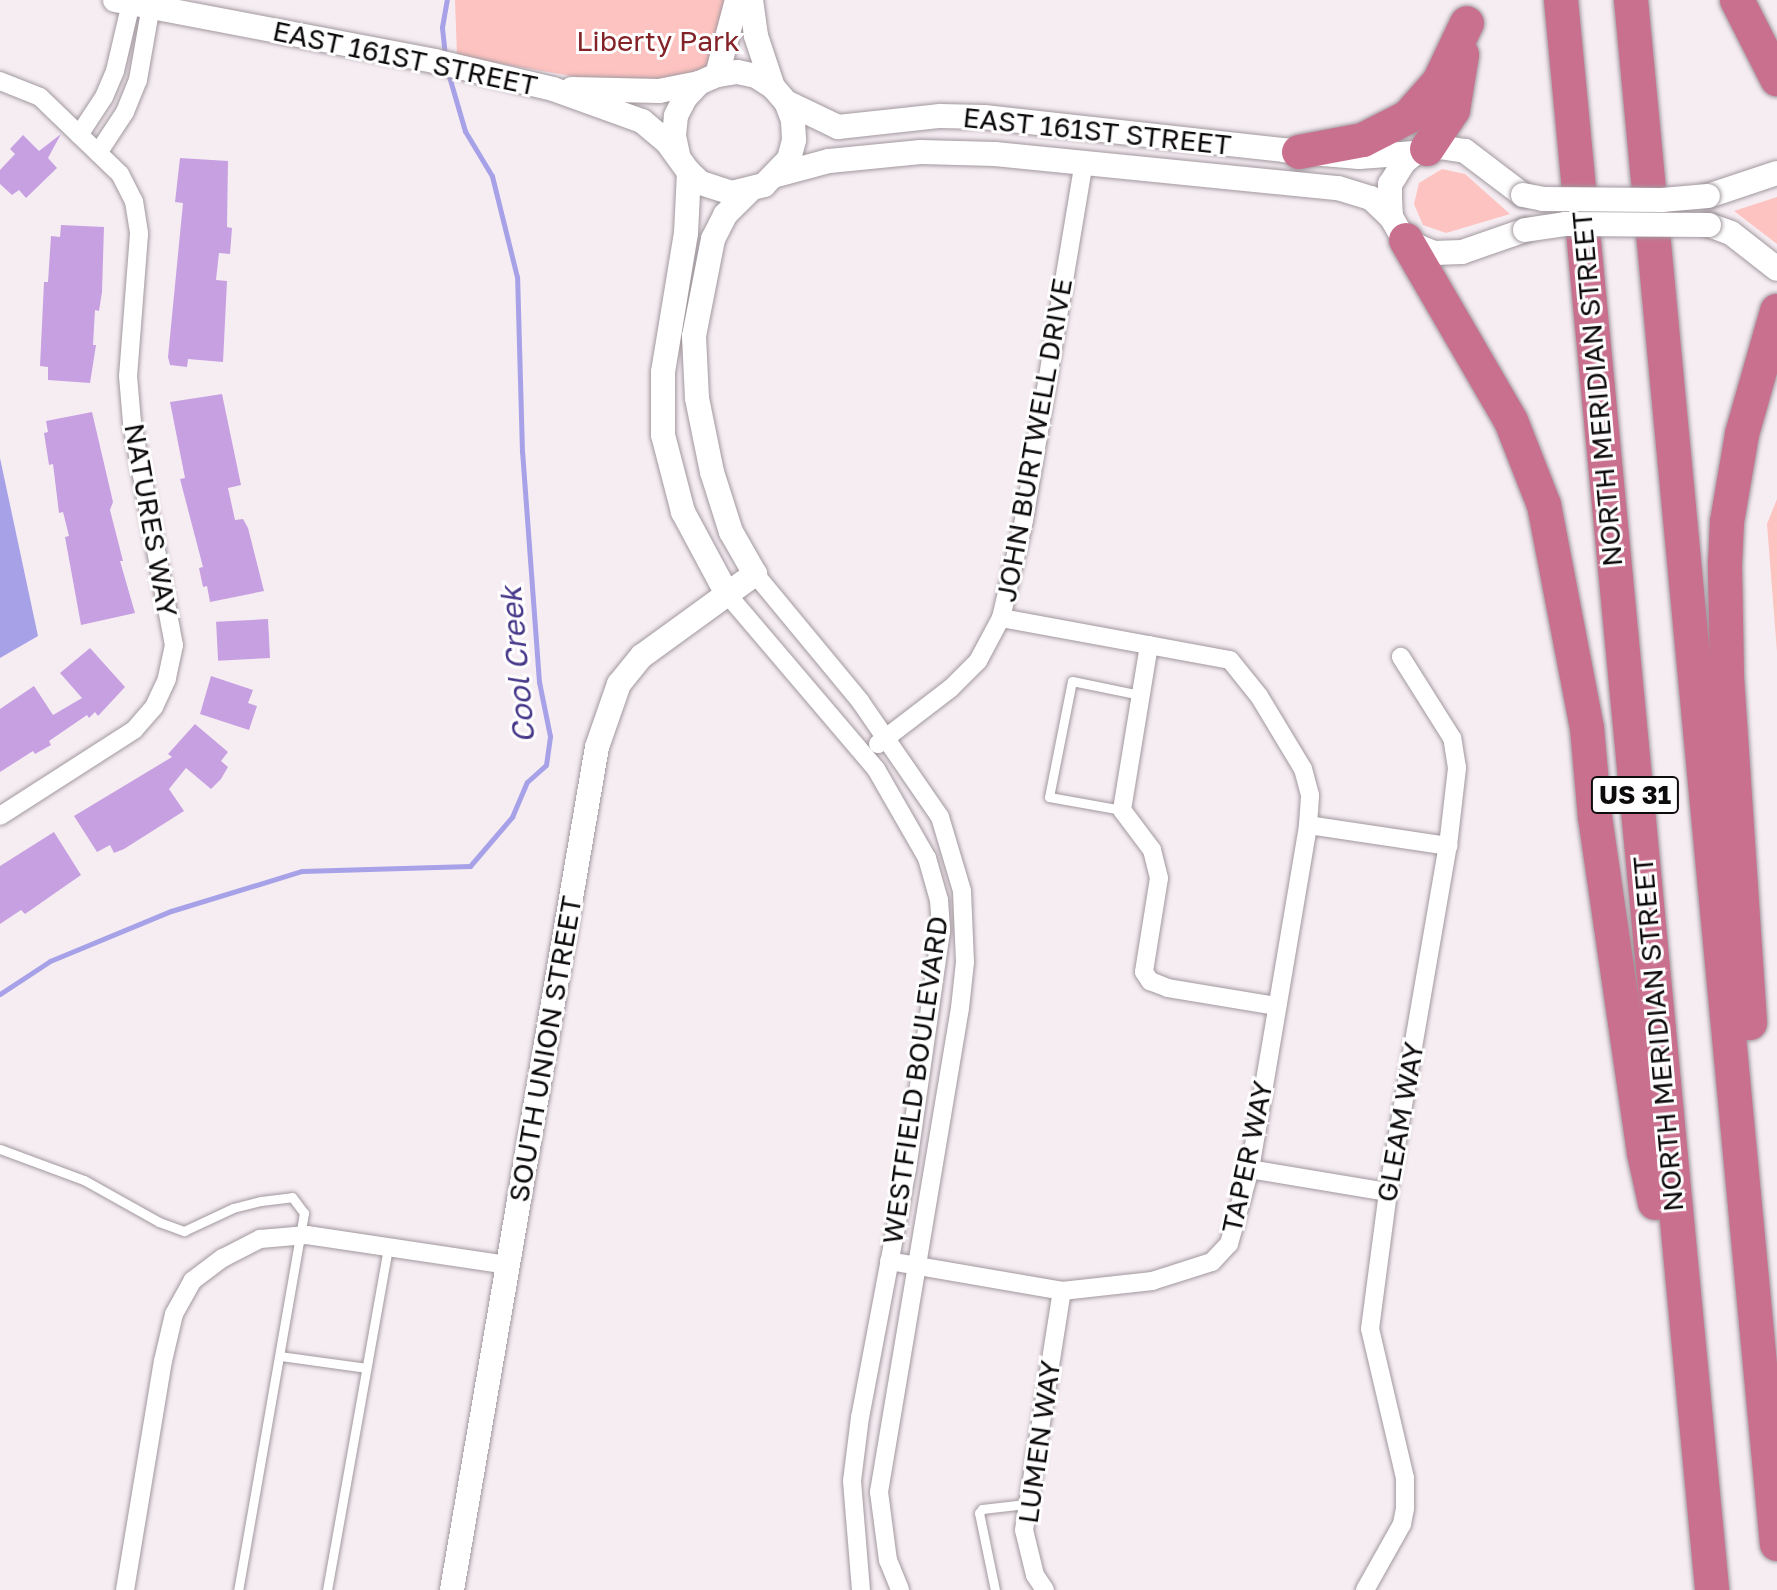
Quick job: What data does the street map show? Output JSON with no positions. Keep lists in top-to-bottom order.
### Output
{
  "streets": {
    "highway": ["NORTH MERIDIAN STREET", "US 31"],
    "street": [
      "EAST 161ST STREET",
      "JOHN BURTWELL DRIVE",
      "NATURES WAY",
      "SOUTH UNION STREET",
      "WESTFIELD BOULEVARD",
      "GLEAM WAY",
      "TAPER WAY",
      "LUMEN WAY"
    ]
  },
  "crossings": [
    ["EAST 161ST STREET", "JOHN BURTWELL DRIVE"],
    ["EAST 161ST STREET", "WESTFIELD BOULEVARD"],
    ["JOHN BURTWELL DRIVE", "WESTFIELD BOULEVARD"],
    ["JOHN BURTWELL DRIVE", "TAPER WAY"],
    ["SOUTH UNION STREET", "WESTFIELD BOULEVARD"],
    ["WESTFIELD BOULEVARD", "TAPER WAY"],
    ["TAPER WAY", "LUMEN WAY"]
  ],
  "water": ["Cool Creek"],
  "parks": ["Liberty Park"]
}
